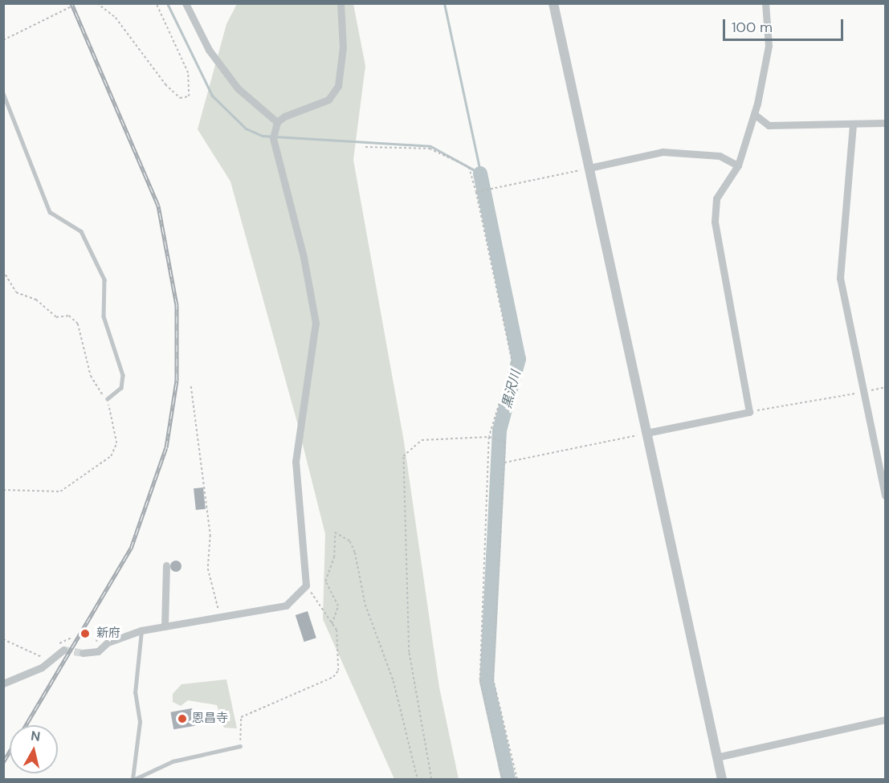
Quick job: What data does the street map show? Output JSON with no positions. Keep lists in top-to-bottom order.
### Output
{
  "water": ["黒沢川"],
  "places": ["新府", "恩昌寺"],
  "scale_bar": "100 m",
  "north": "top"
}
